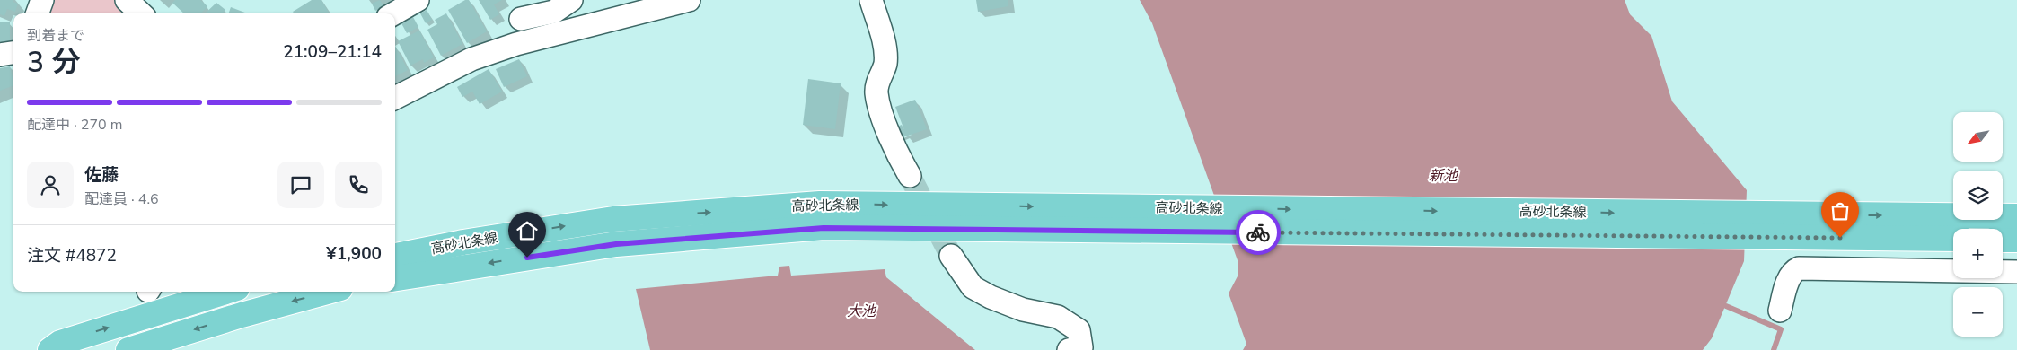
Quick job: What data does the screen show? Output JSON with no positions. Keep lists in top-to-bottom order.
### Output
{
  "streets": {
    "main road": ["高砂北条線"]
  },
  "water": ["新池", "大池"],
  "north": "bottom left",
  "page": {
    "heading": ["3 分", "到着まで", "21:09–21:14"],
    "panel": [
      "佐藤",
      "配達員 · 4.6",
      "注文 #4872",
      "¥1,900"
    ],
    "bar": "配達中 · 270 m",
    "map_buttons": ["+", "−"]
  }
}
